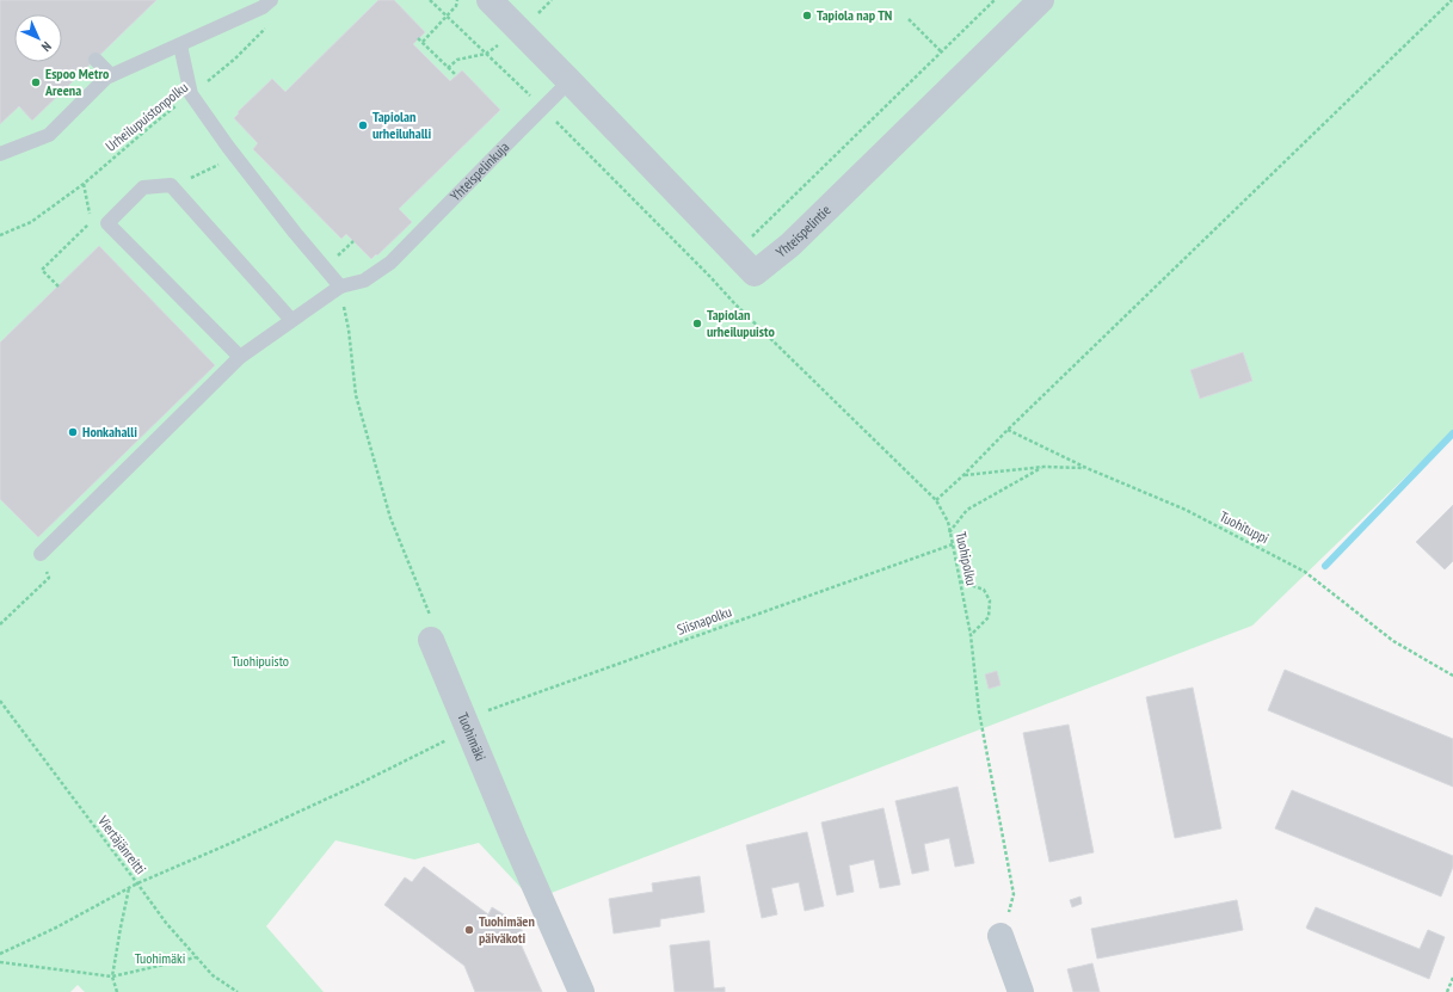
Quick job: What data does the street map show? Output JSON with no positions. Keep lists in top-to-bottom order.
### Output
{
  "streets": {
    "street": ["Yhteispelintie", "Tuohimäki"],
    "lane": ["Yhteispelinkuja"],
    "path": [
      "Urheilupuistonpolku",
      "Tuohituppi",
      "Tuohipolku",
      "Siisnapolku",
      "Viertäjänreitti"
    ]
  },
  "crossings": [
    ["Yhteispelinkuja", "Yhteispelintie"],
    ["Yhteispelinkuja", "Tuohipolku"],
    ["Tuohipolku", "Siisnapolku"],
    ["Siisnapolku", "Tuohimäki"],
    ["Siisnapolku", "Viertäjänreitti"]
  ],
  "parks": ["Tuohipuisto", "Tuohimäki"],
  "places": [
    "Tapiola nap TN",
    "Espoo Metro Areena",
    "Tapiolan urheiluhalli",
    "Tapiolan urheilupuisto",
    "Honkahalli",
    "Tuohimäen päiväkoti"
  ],
  "north": "bottom right"
}
